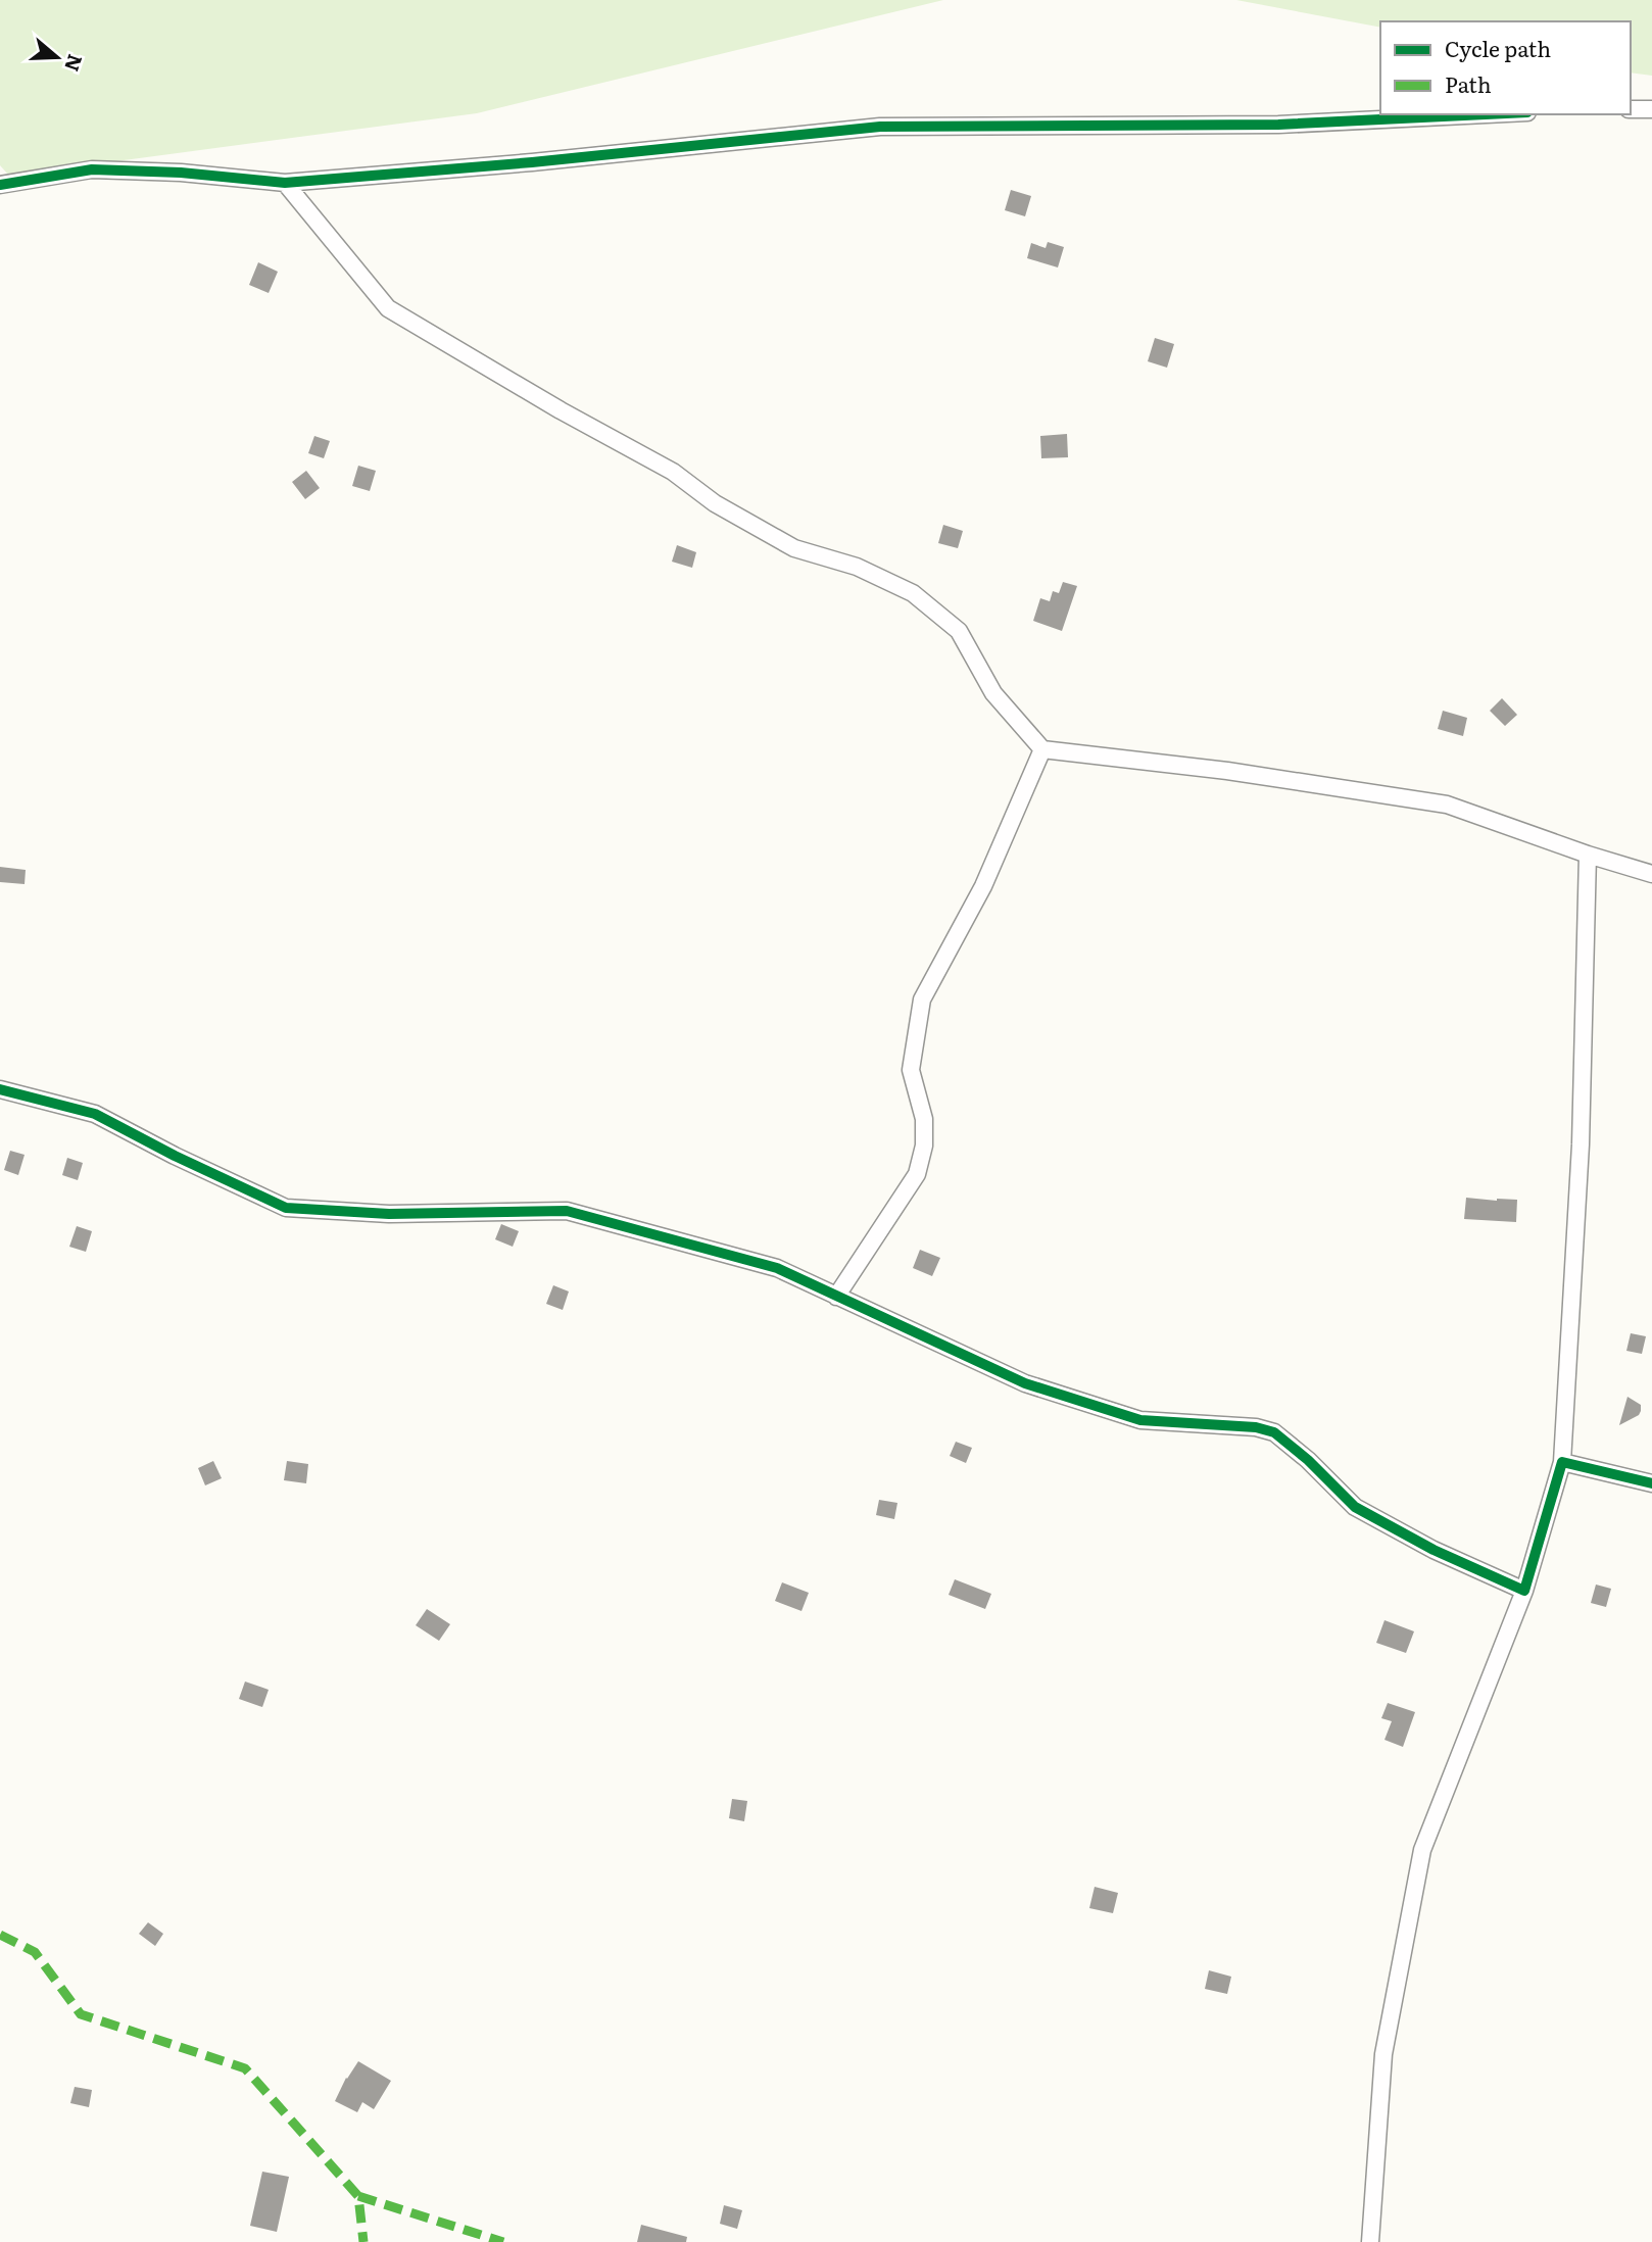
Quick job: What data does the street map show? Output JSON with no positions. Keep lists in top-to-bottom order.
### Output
{
  "legend": ["Cycle path", "Path"],
  "north": "right"
}
